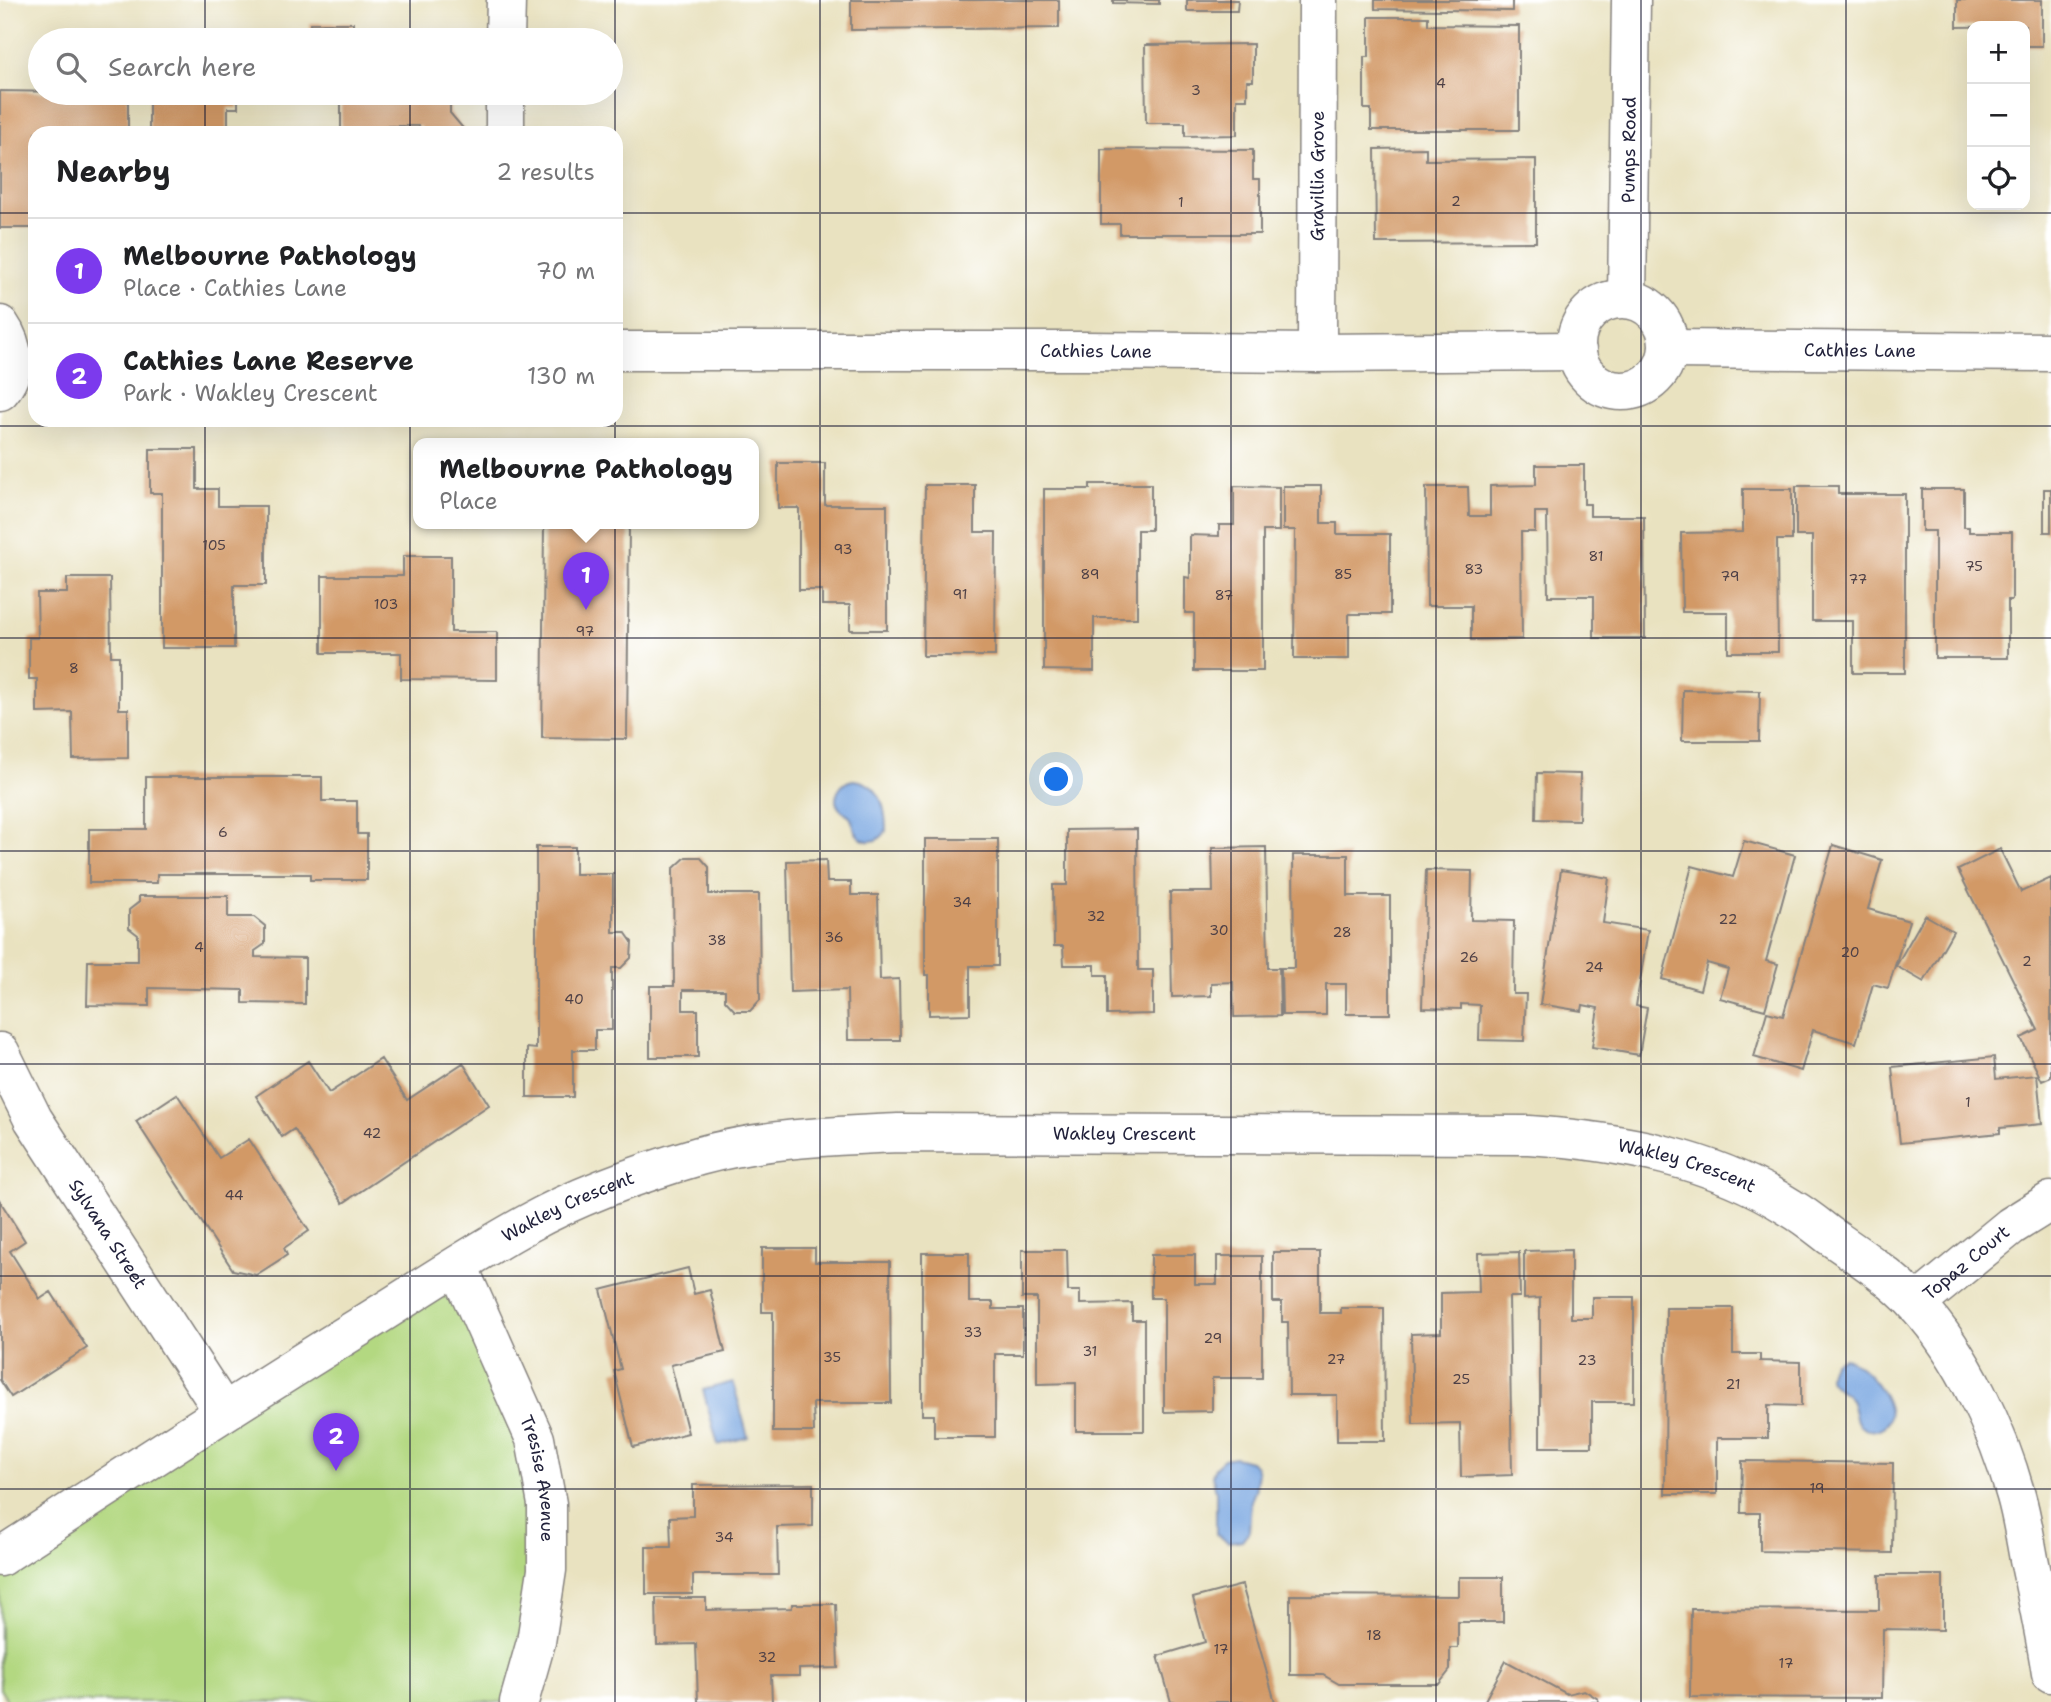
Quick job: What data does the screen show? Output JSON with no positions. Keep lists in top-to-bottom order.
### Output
{
  "streets": {
    "street": [
      "Pumps Road",
      "Gravillia Grove",
      "Cathies Lane",
      "Wakley Crescent",
      "Sylvana Street",
      "Topaz Court",
      "Tresise Avenue"
    ]
  },
  "crossings": [
    ["Pumps Road", "Cathies Lane"],
    ["Gravillia Grove", "Cathies Lane"],
    ["Wakley Crescent", "Sylvana Street"],
    ["Wakley Crescent", "Topaz Court"],
    ["Wakley Crescent", "Tresise Avenue"]
  ],
  "house_numbers": [
    "4",
    "3",
    "2",
    "1",
    "105",
    "93",
    "81",
    "75",
    "83",
    "89",
    "85",
    "79",
    "77",
    "91",
    "87",
    "103",
    "97",
    "8",
    "6",
    "34",
    "32",
    "22",
    "30",
    "28",
    "36",
    "38",
    "4",
    "20",
    "26",
    "2",
    "24",
    "40",
    "1",
    "42",
    "44",
    "33",
    "29",
    "31",
    "35",
    "27",
    "23",
    "25",
    "21",
    "19",
    "34",
    "18",
    "17",
    "32",
    "17"
  ],
  "page": {
    "map_buttons": ["+", "−"],
    "search": "Search here",
    "heading": ["Nearby", "2 results"],
    "list": [
      {
        "mark": "1",
        "name": "Melbourne Pathology",
        "note": "Place · Cathies Lane",
        "value": "70 m"
      },
      {
        "mark": "2",
        "name": "Cathies Lane Reserve",
        "note": "Park · Wakley Crescent",
        "value": "130 m"
      }
    ],
    "popup": ["Melbourne Pathology", "Place"],
    "pins": ["1", "2"]
  }
}
